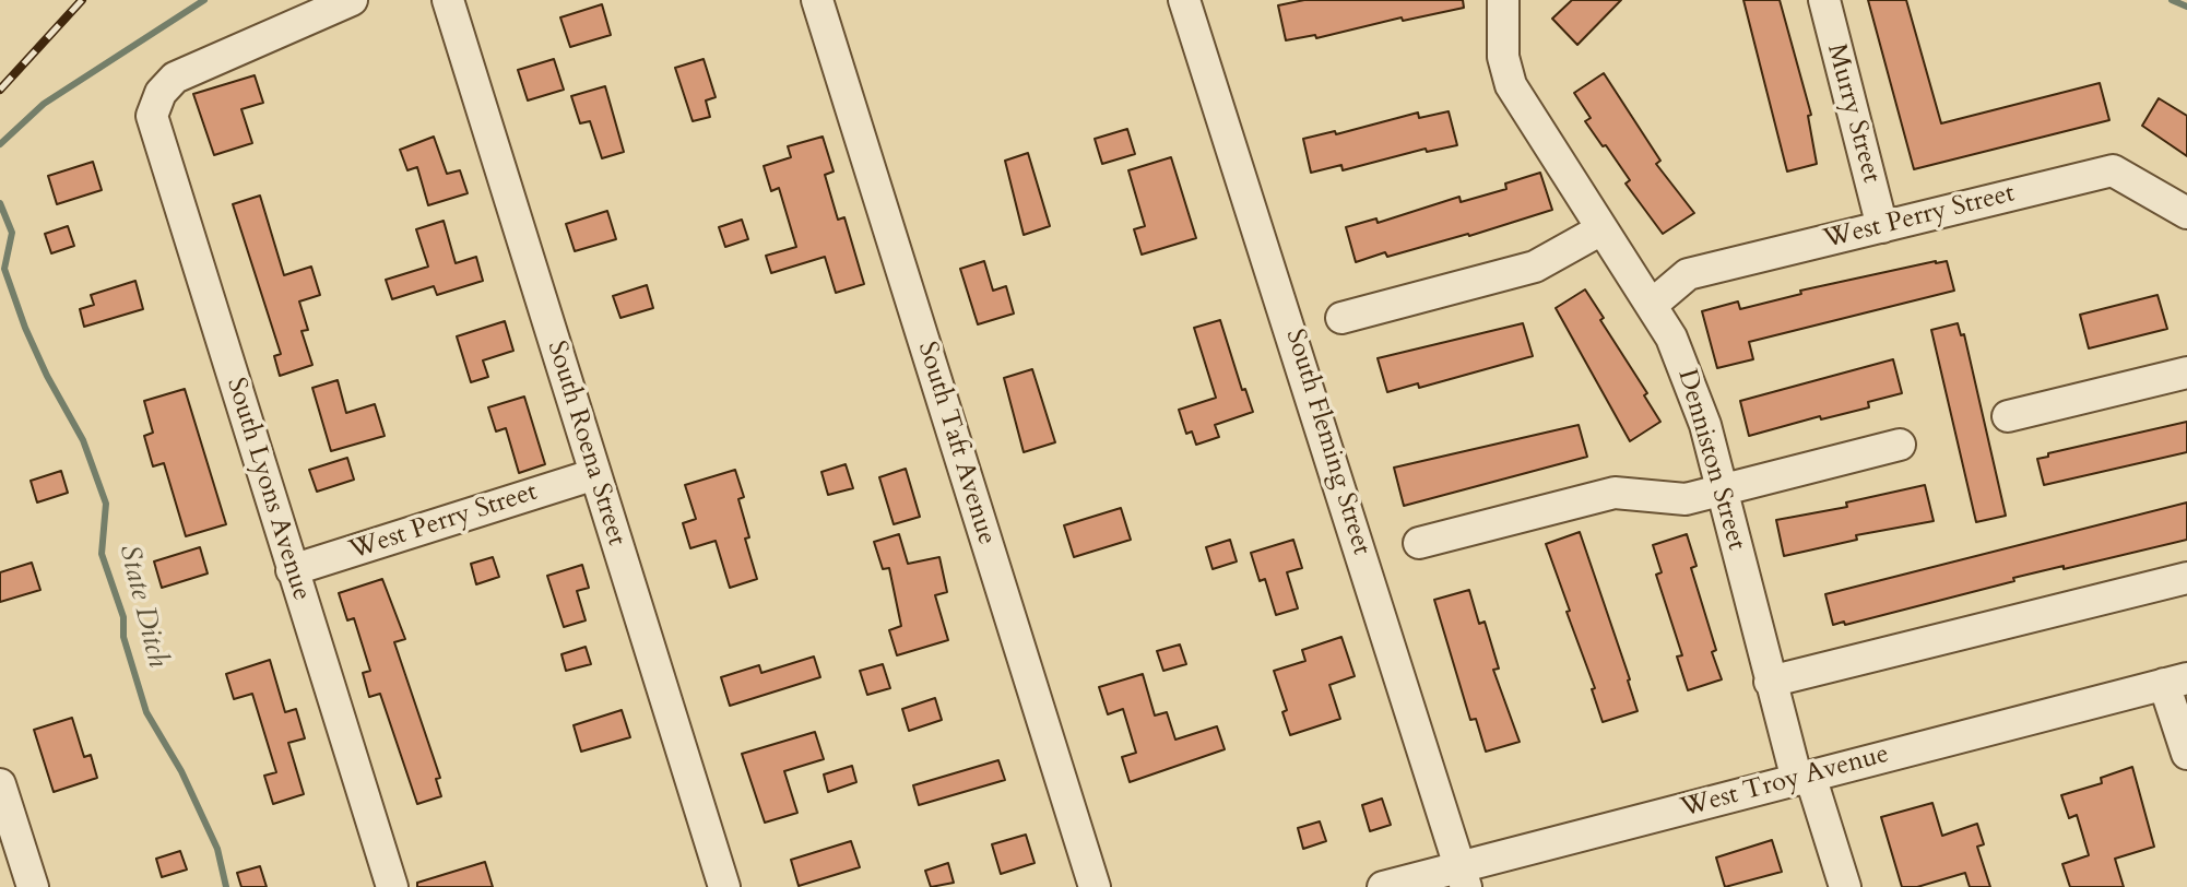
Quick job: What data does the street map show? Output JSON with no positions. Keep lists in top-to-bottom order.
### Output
{
  "streets": {
    "street": [
      "Murry Street",
      "West Perry Street",
      "South Fleming Street",
      "South Roena Street",
      "South Taft Avenue",
      "Denniston Street",
      "South Lyons Avenue",
      "West Troy Avenue"
    ]
  },
  "crossings": [
    ["Murry Street", "West Perry Street"],
    ["West Perry Street", "South Roena Street"],
    ["West Perry Street", "Denniston Street"],
    ["West Perry Street", "South Lyons Avenue"],
    ["South Fleming Street", "West Troy Avenue"],
    ["Denniston Street", "West Troy Avenue"]
  ],
  "water": ["State Ditch"]
}
